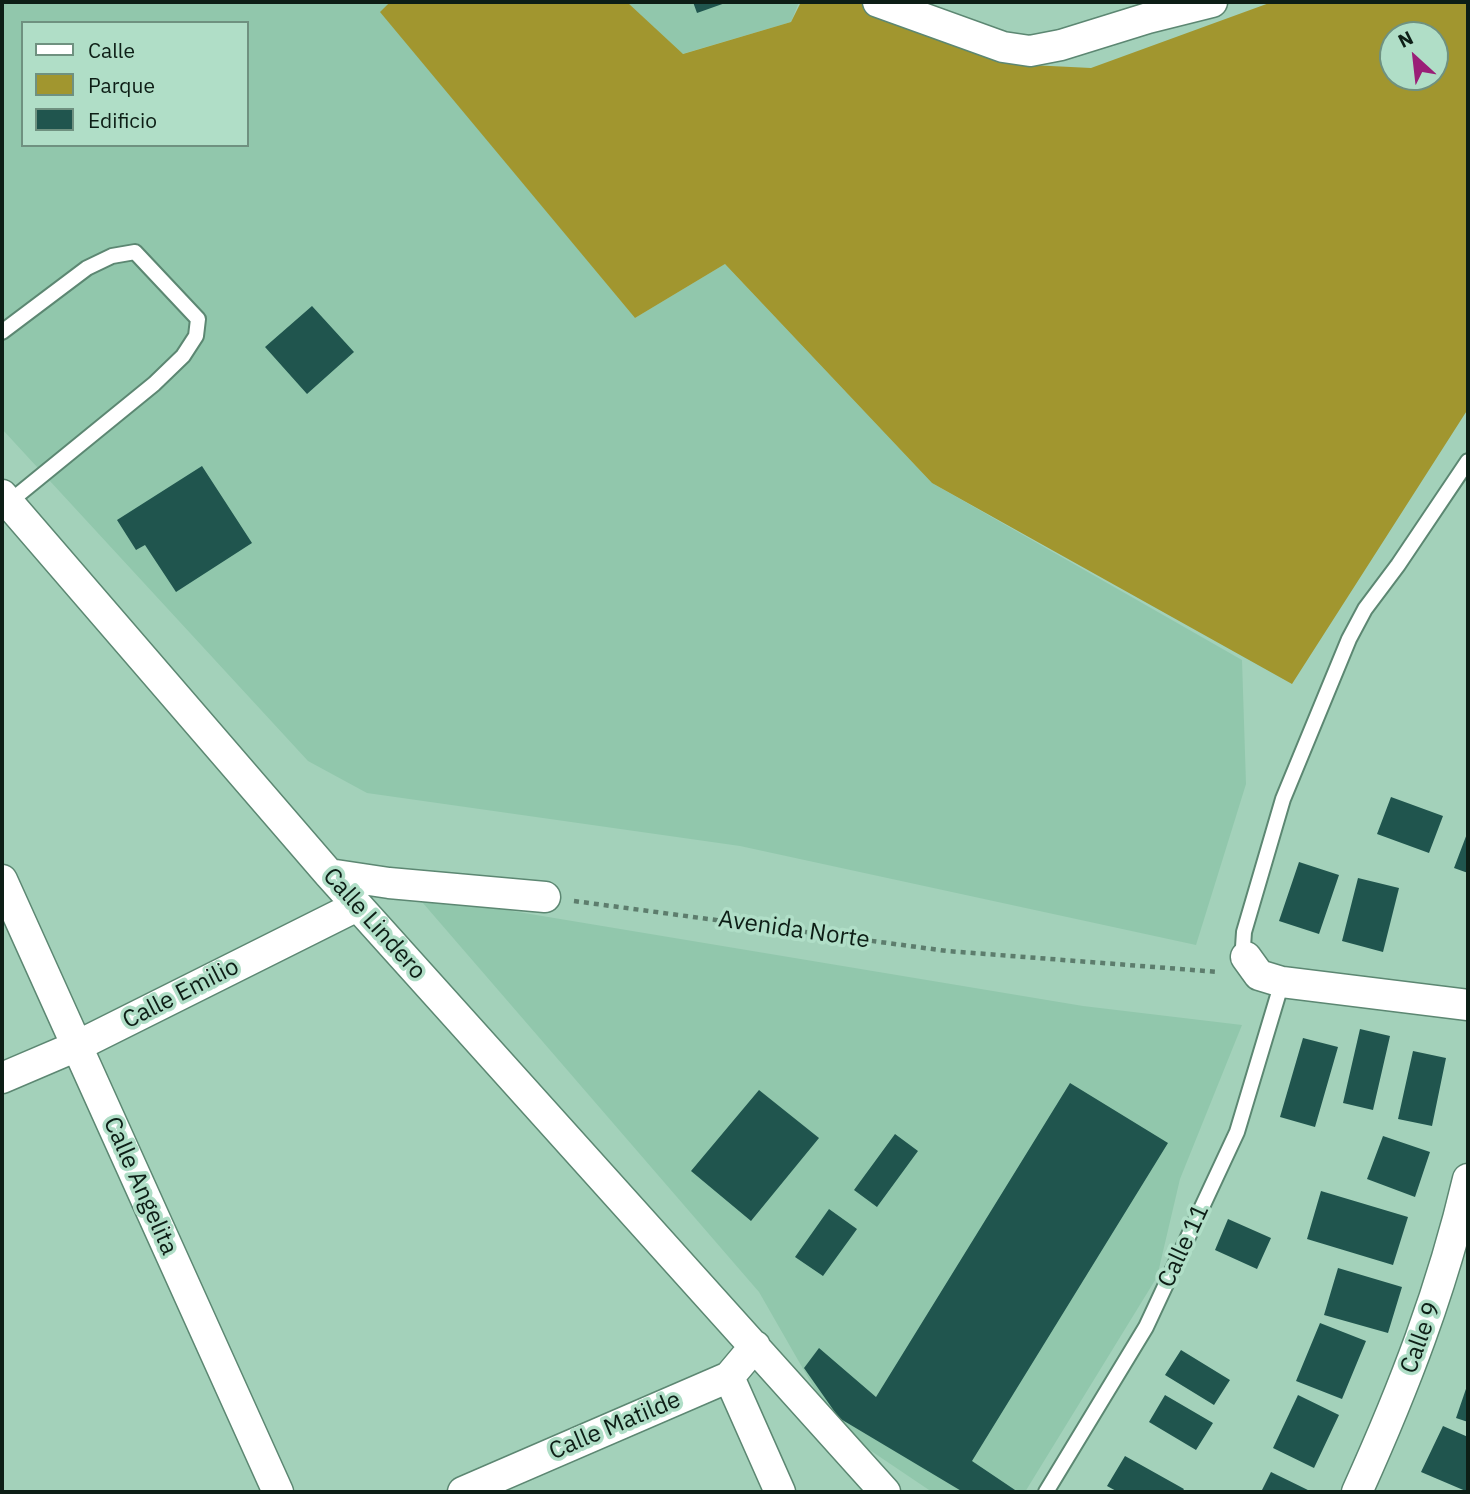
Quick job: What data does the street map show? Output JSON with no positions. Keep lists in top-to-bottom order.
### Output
{
  "streets": {
    "street": [
      "Calle Lindero",
      "Calle Emilio",
      "Calle Angelita",
      "Calle 9",
      "Calle Matilde"
    ],
    "lane": ["Calle 11"],
    "path": ["Avenida Norte"]
  },
  "crossings": [
    ["Calle Lindero", "Calle Emilio"],
    ["Calle Lindero", "Calle Matilde"],
    ["Avenida Norte", "Calle 11"],
    ["Calle Emilio", "Calle Angelita"]
  ],
  "legend": ["Calle", "Parque", "Edificio"],
  "north": "top left"
}
